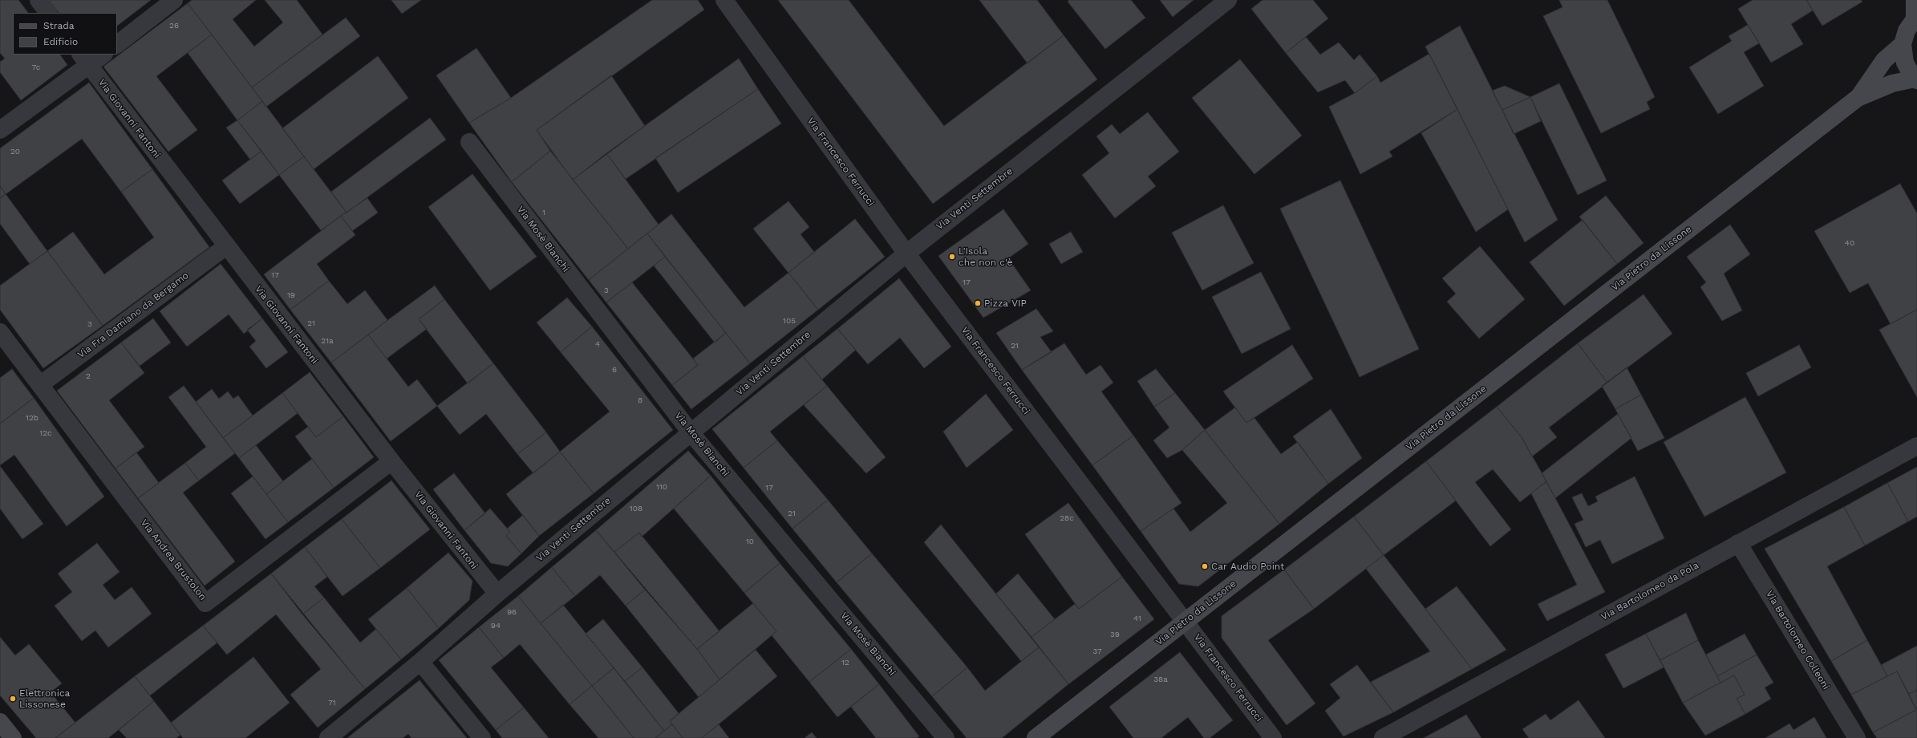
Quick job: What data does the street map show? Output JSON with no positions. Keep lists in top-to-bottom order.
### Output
{
  "streets": {
    "street": [
      "Via Giovanni Fantoni",
      "Via Francesco Ferrucci",
      "Via Venti Settembre",
      "Via Mosè Bianchi",
      "Via Pietro da Lissone",
      "Via Fra Damiano da Bergamo",
      "Via Andrea Brustolon",
      "Via Bartolomeo da Pola",
      "Via Bartolomeo Colleoni"
    ]
  },
  "crossings": [
    ["Via Giovanni Fantoni", "Via Venti Settembre"],
    ["Via Giovanni Fantoni", "Via Fra Damiano da Bergamo"],
    ["Via Giovanni Fantoni", "Via Andrea Brustolon"],
    ["Via Francesco Ferrucci", "Via Venti Settembre"],
    ["Via Francesco Ferrucci", "Via Pietro da Lissone"],
    ["Via Venti Settembre", "Via Mosè Bianchi"],
    ["Via Fra Damiano da Bergamo", "Via Andrea Brustolon"],
    ["Via Bartolomeo da Pola", "Via Bartolomeo Colleoni"]
  ],
  "places": [
    "L'Isola che non c'è",
    "Pizza VIP",
    "Car Audio Point",
    "Elettronica Lissonese"
  ],
  "house_numbers": [
    "26",
    "7c",
    "20",
    "1",
    "40",
    "17",
    "17",
    "3",
    "19",
    "105",
    "21",
    "3",
    "21a",
    "4",
    "21",
    "6",
    "2",
    "8",
    "12b",
    "12c",
    "110",
    "17",
    "108",
    "21",
    "28c",
    "10",
    "96",
    "41",
    "94",
    "39",
    "37",
    "12",
    "38a",
    "71"
  ],
  "legend": ["Strada", "Edificio"]
}
